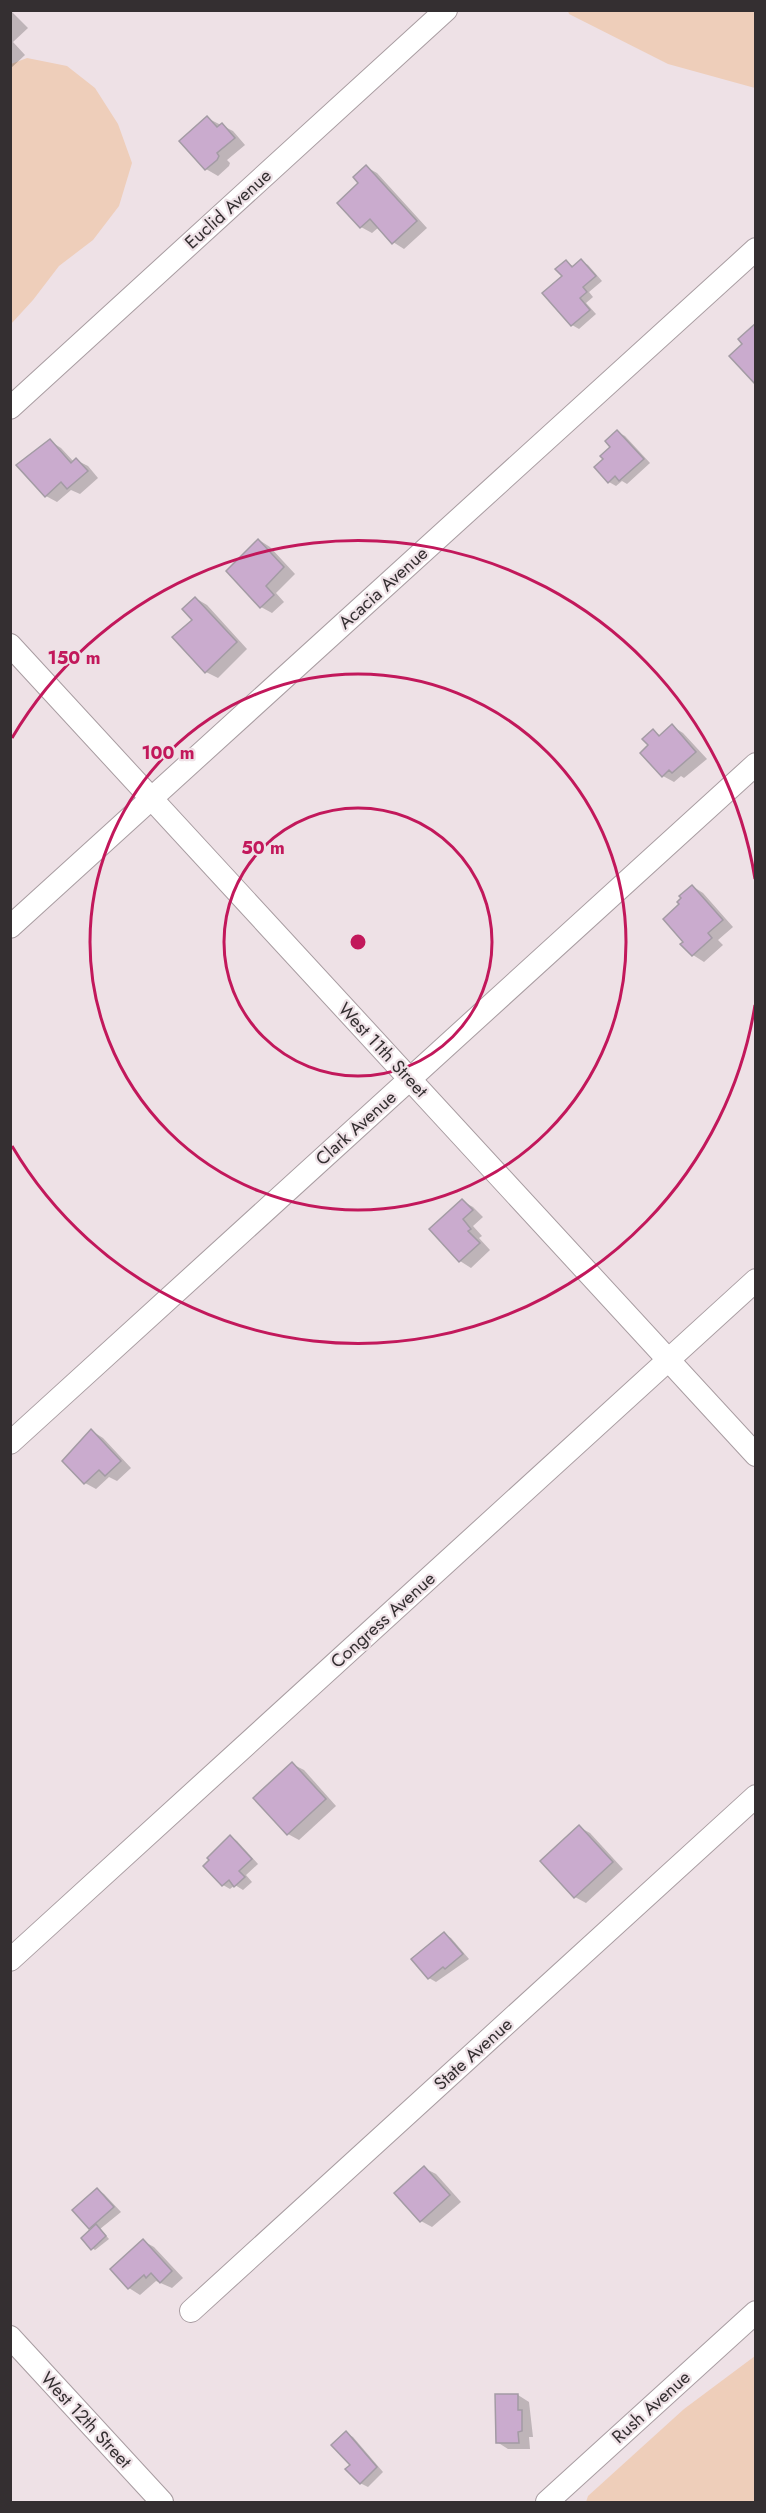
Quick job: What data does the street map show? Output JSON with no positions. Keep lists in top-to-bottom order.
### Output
{
  "streets": {
    "street": [
      "Euclid Avenue",
      "Acacia Avenue",
      "West 11th Street",
      "Clark Avenue",
      "Congress Avenue",
      "State Avenue",
      "Rush Avenue",
      "West 12th Street"
    ]
  },
  "crossings": [
    ["Acacia Avenue", "West 11th Street"],
    ["West 11th Street", "Clark Avenue"],
    ["West 11th Street", "Congress Avenue"]
  ],
  "rings": ["150 m", "100 m", "50 m"]
}
